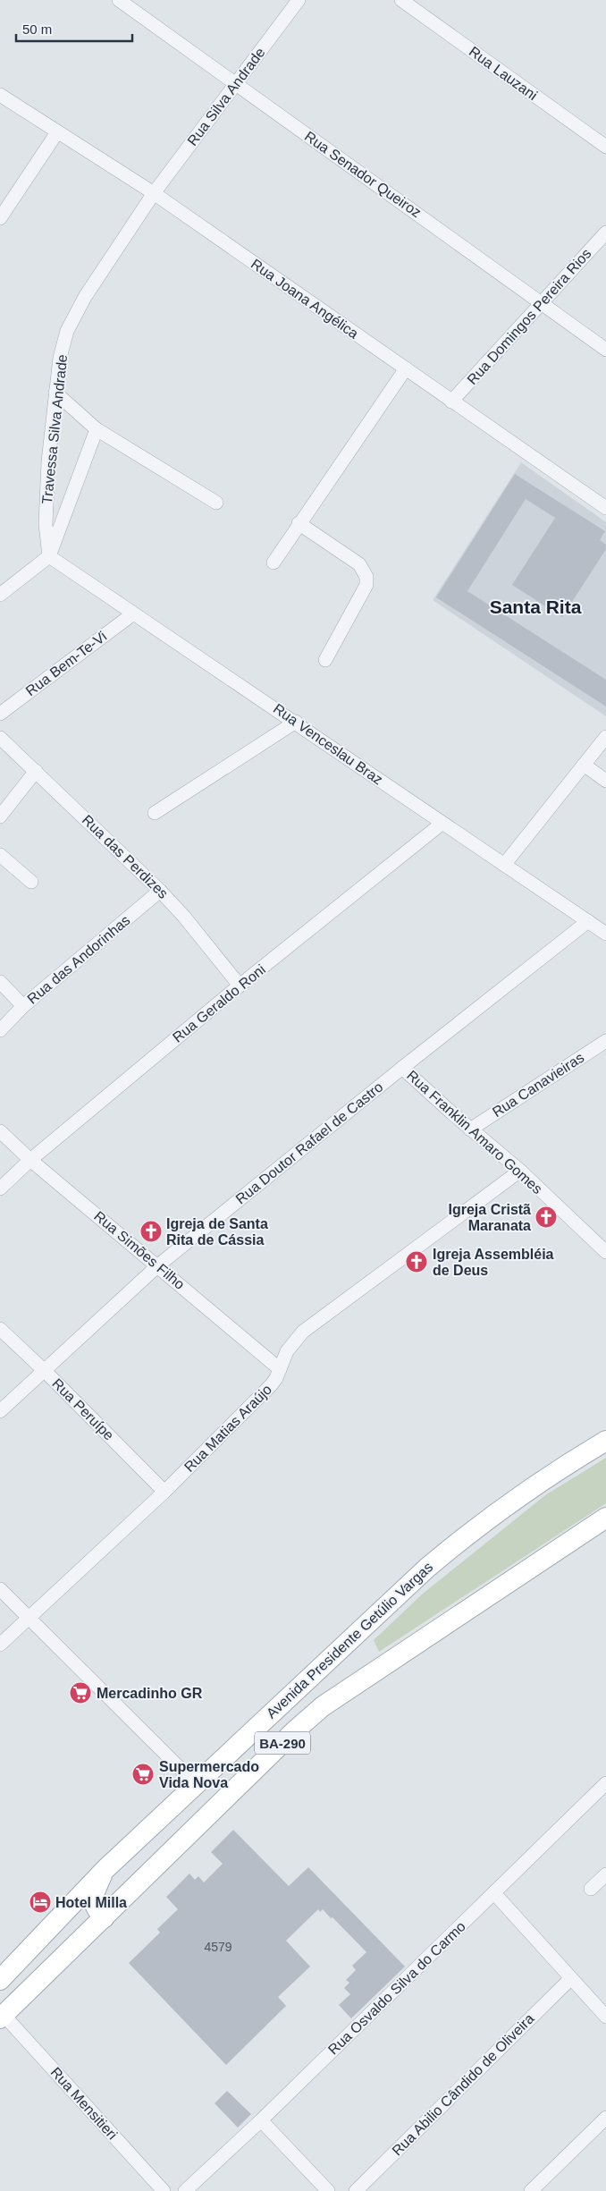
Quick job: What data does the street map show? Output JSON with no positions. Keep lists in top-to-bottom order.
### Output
{
  "streets": {
    "main road": ["Avenida Presidente Getúlio Vargas", "BA-290"],
    "street": [
      "Rua Lauzani",
      "Rua Silva Andrade",
      "Rua Senador Queiroz",
      "Rua Joana Angélica",
      "Rua Domingos Pereira Rios",
      "Travessa Silva Andrade",
      "Rua Bem-Te-Vi",
      "Rua Venceslau Braz",
      "Rua das Perdizes",
      "Rua das Andorinhas",
      "Rua Geraldo Roni",
      "Rua Canavieiras",
      "Rua Franklin Amaro Gomes",
      "Rua Doutor Rafael de Castro",
      "Rua Simões Filho",
      "Rua Peruípe",
      "Rua Matias Araújo",
      "Rua Osvaldo Silva do Carmo",
      "Rua Abilio Cândido de Oliveira",
      "Rua Mensitieri"
    ]
  },
  "crossings": [
    ["Rua Silva Andrade", "Rua Senador Queiroz"],
    ["Rua Silva Andrade", "Rua Joana Angélica"],
    ["Rua Silva Andrade", "Travessa Silva Andrade"],
    ["Rua Senador Queiroz", "Rua Domingos Pereira Rios"],
    ["Rua Joana Angélica", "Rua Domingos Pereira Rios"],
    ["Rua Joana Angélica", "Travessa Silva Andrade"],
    ["Travessa Silva Andrade", "Rua Venceslau Braz"],
    ["Rua Bem-Te-Vi", "Rua Venceslau Braz"],
    ["Rua Venceslau Braz", "Rua Geraldo Roni"],
    ["Rua Venceslau Braz", "Rua Doutor Rafael de Castro"],
    ["Rua das Perdizes", "Rua das Andorinhas"],
    ["Rua das Perdizes", "Rua Geraldo Roni"],
    ["Rua Geraldo Roni", "Rua Simões Filho"],
    ["Rua Canavieiras", "Rua Franklin Amaro Gomes"],
    ["Rua Franklin Amaro Gomes", "Rua Doutor Rafael de Castro"],
    ["Rua Franklin Amaro Gomes", "Rua Matias Araújo"],
    ["Rua Doutor Rafael de Castro", "Rua Simões Filho"],
    ["Rua Doutor Rafael de Castro", "Rua Peruípe"],
    ["Rua Simões Filho", "Rua Matias Araújo"],
    ["Rua Peruípe", "Rua Matias Araújo"],
    ["Avenida Presidente Getúlio Vargas", "Rua Mensitieri"]
  ],
  "districts": ["Santa Rita"],
  "places": {
    "church": ["Igreja Cristã Maranata", "Igreja de Santa Rita de Cássia", "Igreja Assembléia de Deus"],
    "supermarket": ["Mercadinho GR", "Supermercado Vida Nova"],
    "hotel": ["Hotel Milla"]
  },
  "house_numbers": ["4579"],
  "scale_bar": "50 m"
}
